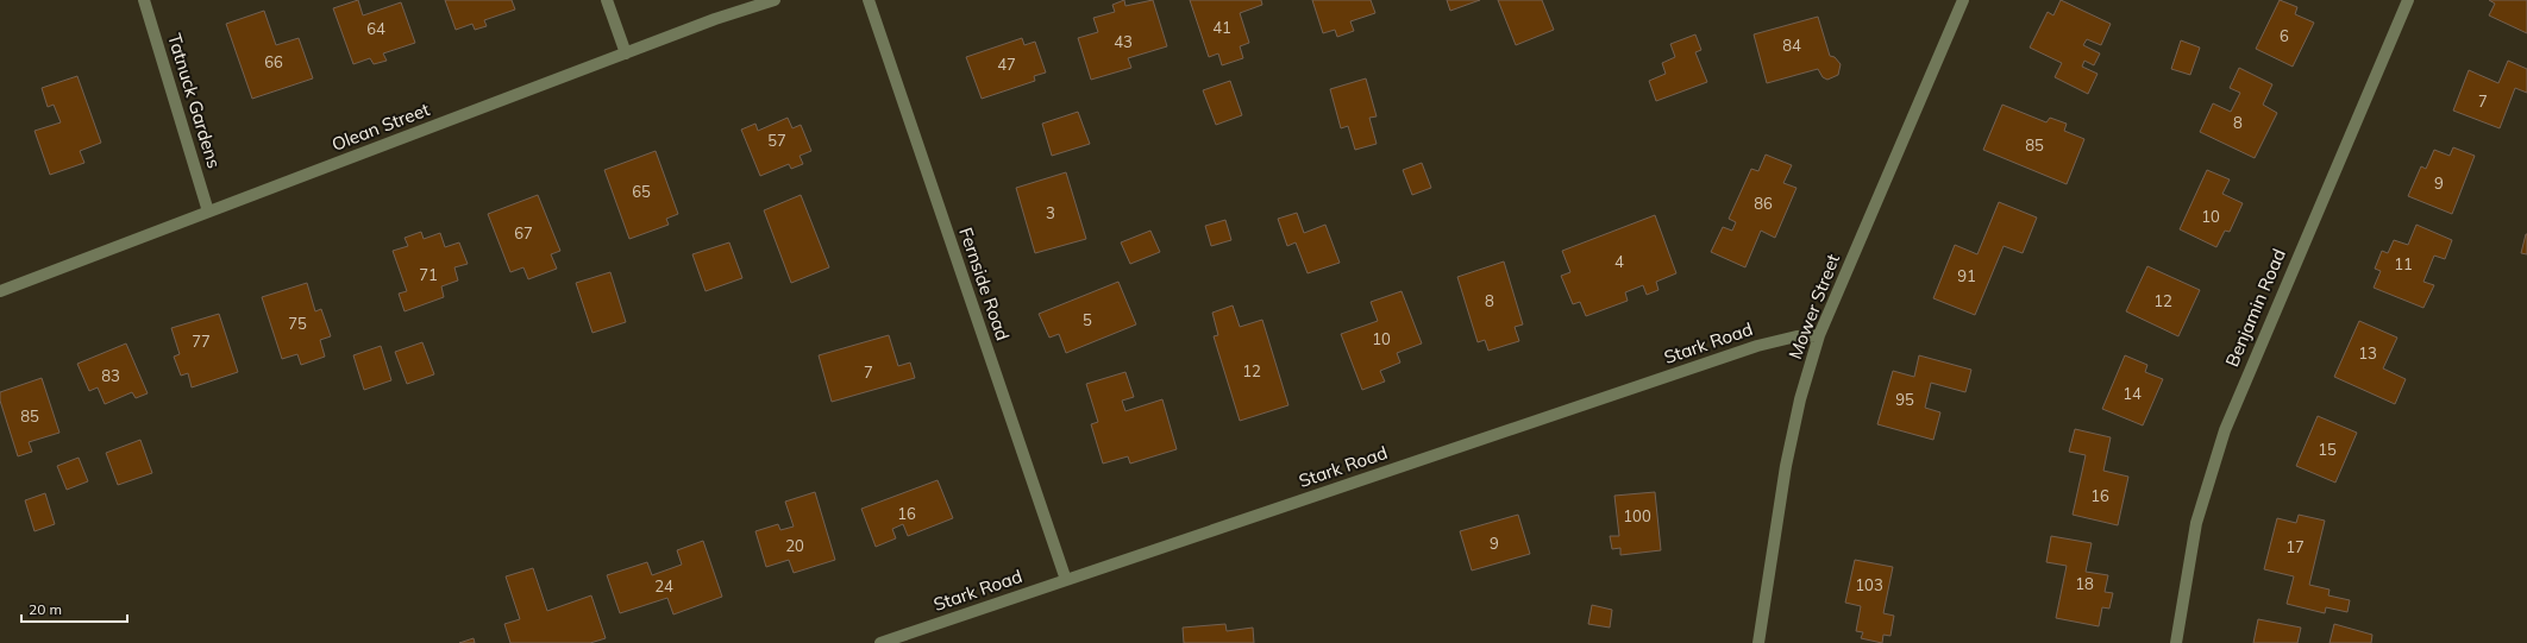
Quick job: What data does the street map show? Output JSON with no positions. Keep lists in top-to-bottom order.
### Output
{
  "streets": {
    "street": [
      "Tatnuck Gardens",
      "Olean Street",
      "Fernside Road",
      "Mower Street",
      "Benjamin Road",
      "Stark Road"
    ]
  },
  "crossings": [
    ["Tatnuck Gardens", "Olean Street"],
    ["Fernside Road", "Stark Road"],
    ["Mower Street", "Stark Road"]
  ],
  "house_numbers": [
    "41",
    "64",
    "6",
    "43",
    "84",
    "66",
    "47",
    "7",
    "8",
    "57",
    "85",
    "9",
    "65",
    "86",
    "3",
    "10",
    "67",
    "4",
    "11",
    "71",
    "91",
    "8",
    "12",
    "5",
    "75",
    "10",
    "77",
    "13",
    "12",
    "7",
    "83",
    "14",
    "95",
    "85",
    "15",
    "16",
    "16",
    "100",
    "9",
    "20",
    "17",
    "18",
    "103",
    "24"
  ],
  "scale_bar": "20 m"
}
